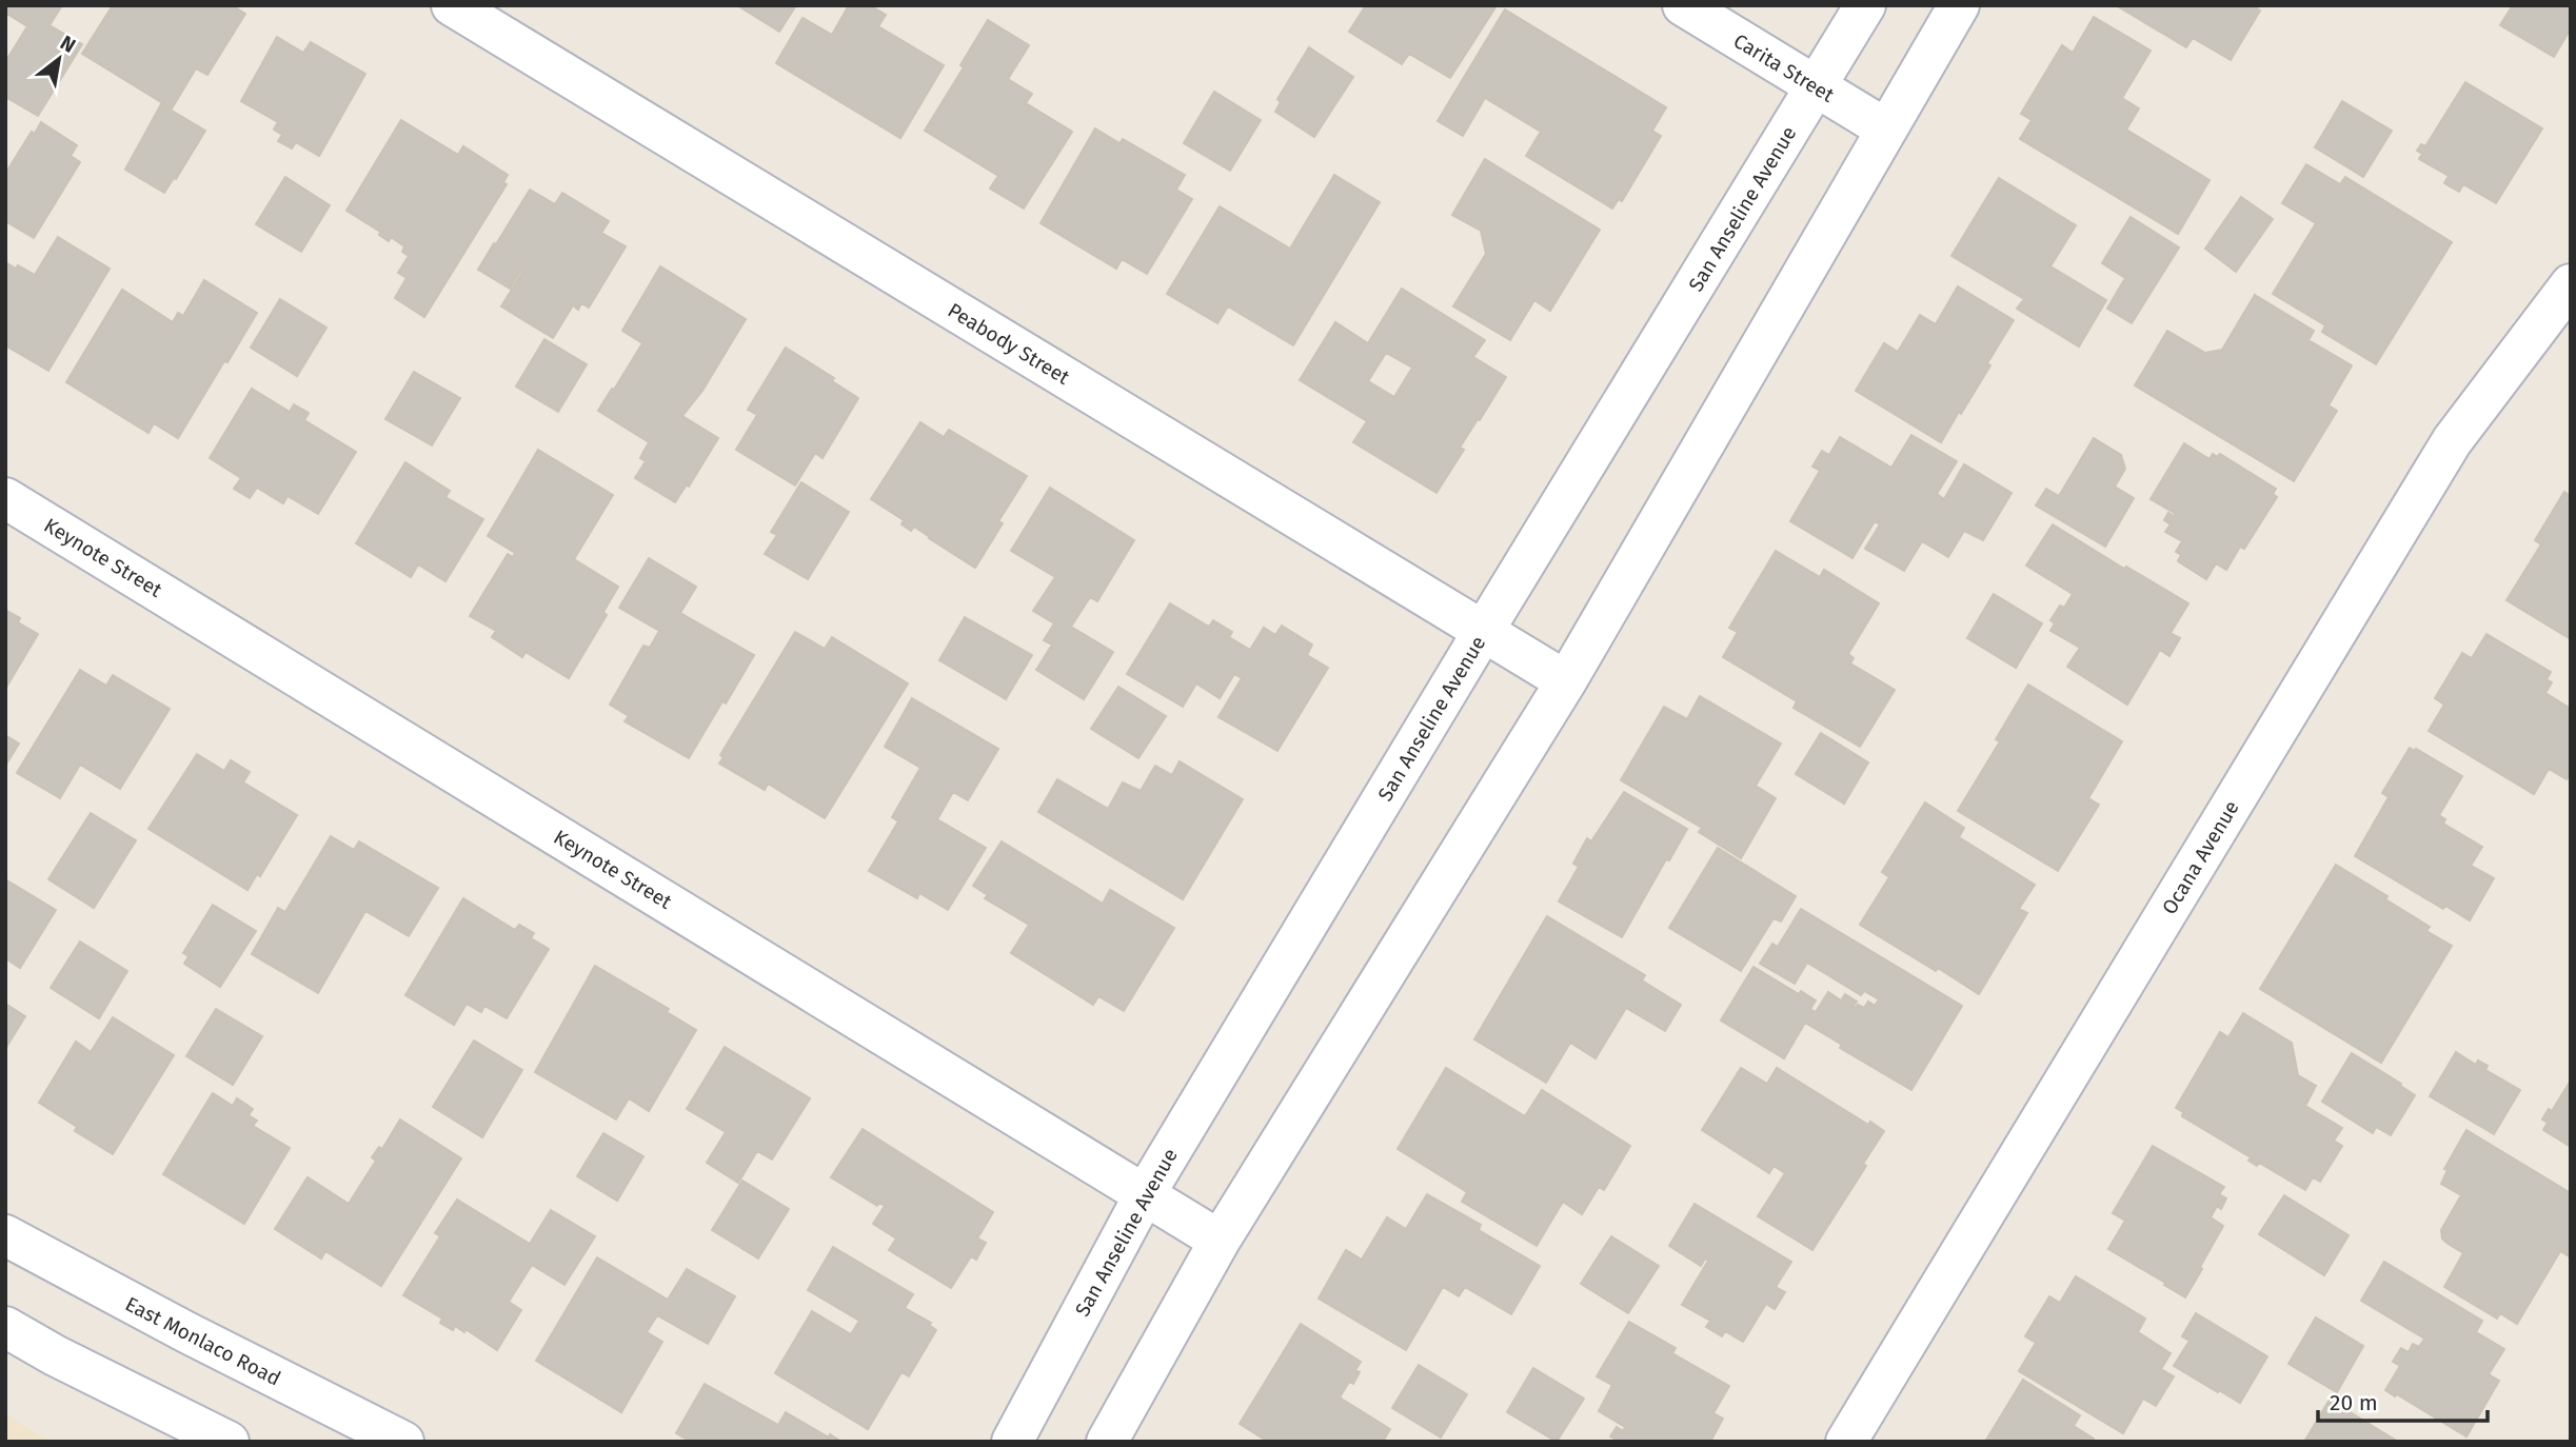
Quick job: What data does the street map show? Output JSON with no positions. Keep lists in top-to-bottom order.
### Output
{
  "streets": {
    "street": [
      "Carita Street",
      "San Anseline Avenue",
      "Peabody Street",
      "Keynote Street",
      "Ocana Avenue",
      "East Monlaco Road"
    ]
  },
  "crossings": [
    ["Carita Street", "San Anseline Avenue"],
    ["San Anseline Avenue", "Peabody Street"],
    ["San Anseline Avenue", "Keynote Street"]
  ],
  "scale_bar": "20 m",
  "north": "top right"
}
